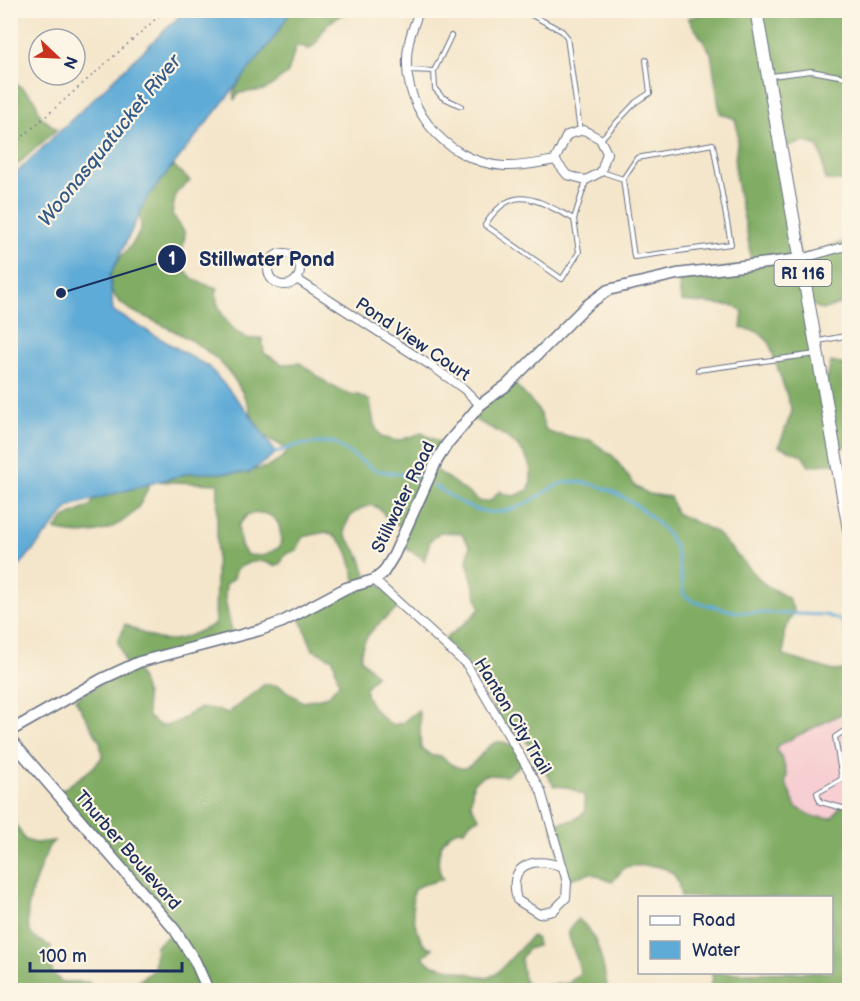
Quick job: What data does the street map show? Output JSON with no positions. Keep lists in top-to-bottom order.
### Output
{
  "streets": {
    "main road": ["RI 116"],
    "street": [
      "Pond View Court",
      "Stillwater Road",
      "Hanton City Trail",
      "Thurber Boulevard"
    ]
  },
  "crossings": [
    ["RI 116", "Stillwater Road"],
    ["Pond View Court", "Stillwater Road"],
    ["Stillwater Road", "Hanton City Trail"]
  ],
  "water": ["Woonasquatucket River"],
  "places": ["Stillwater Pond"],
  "legend": ["Road", "Water"],
  "scale_bar": "100 m",
  "north": "bottom right"
}
